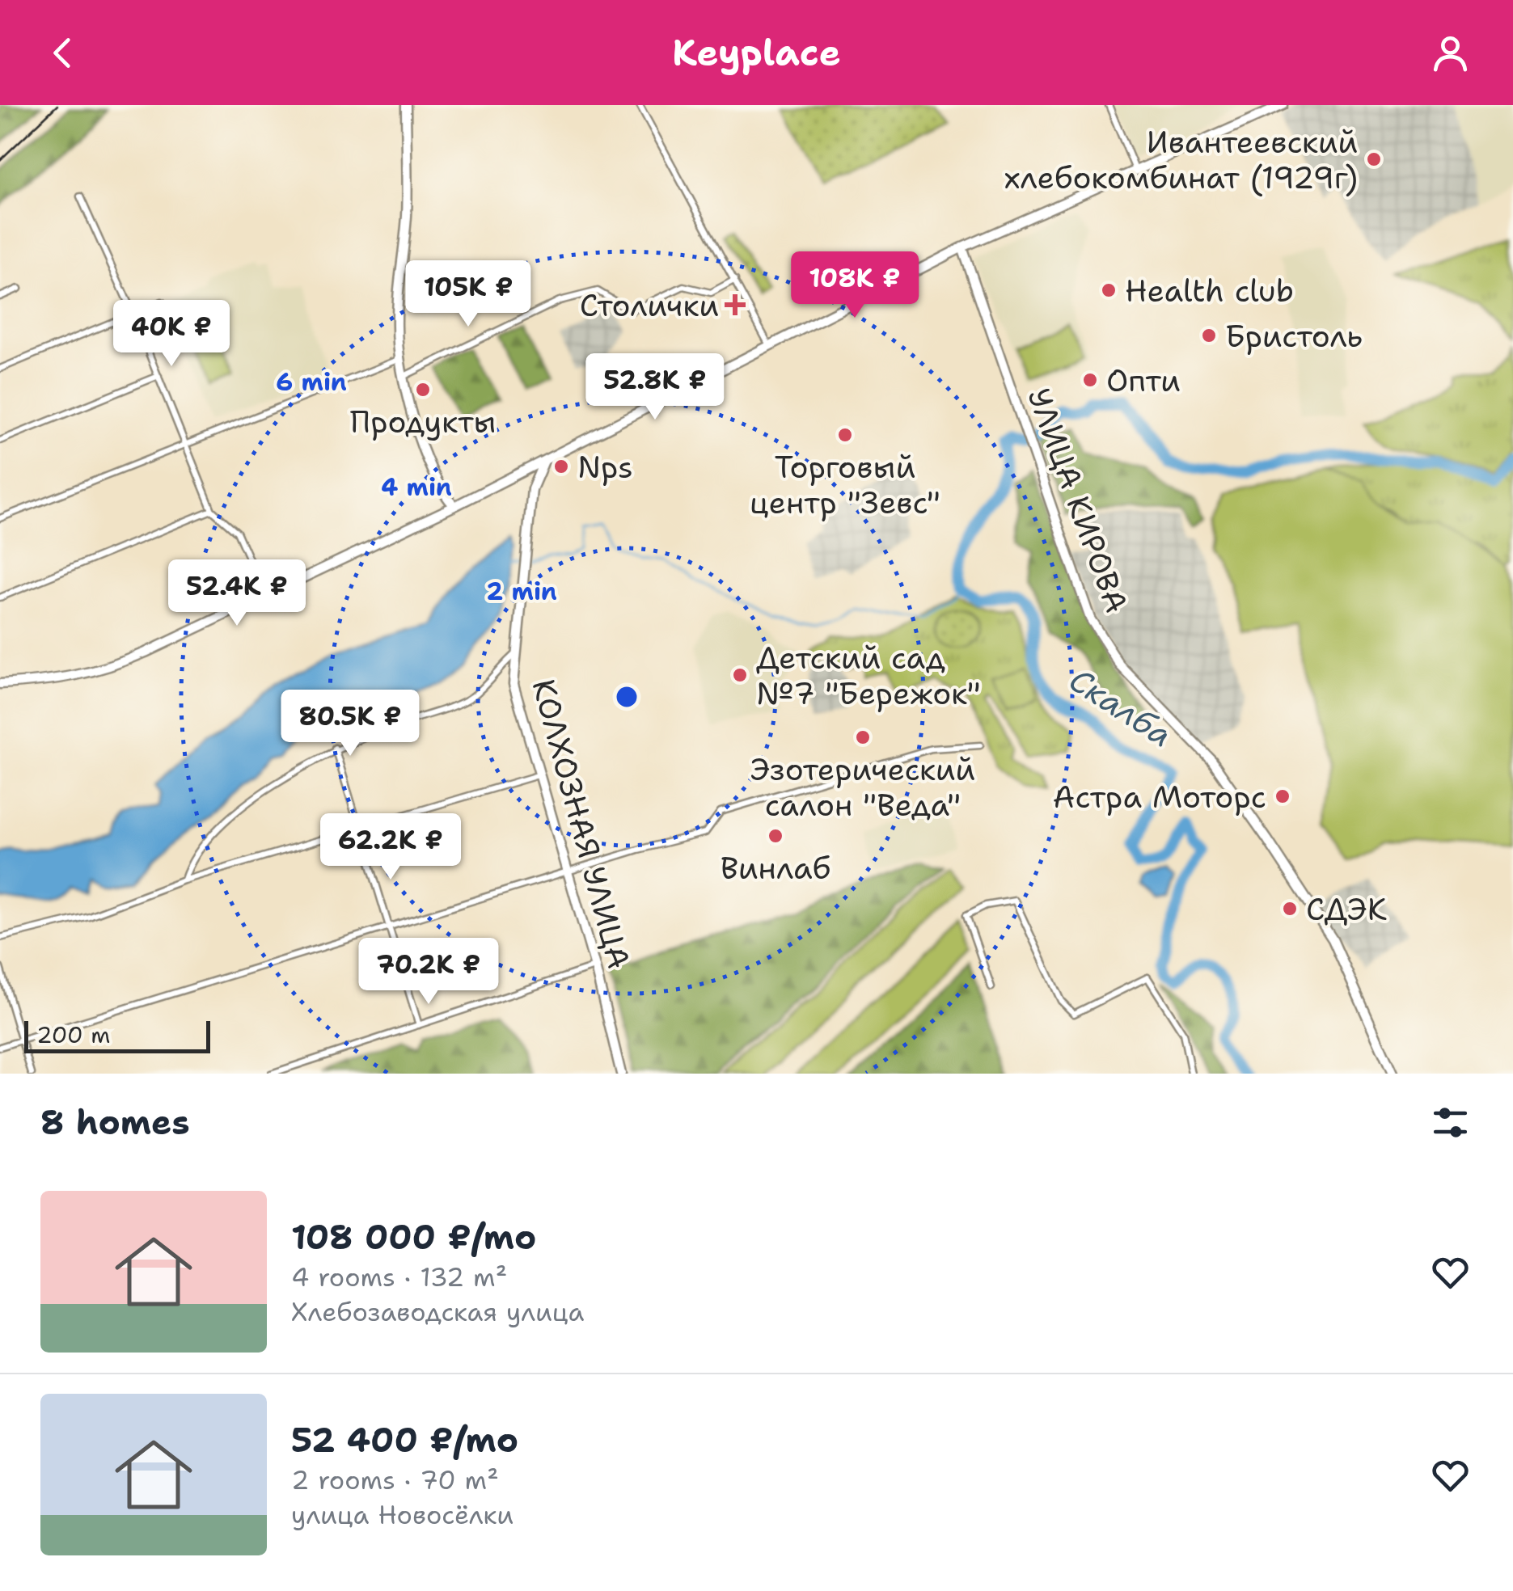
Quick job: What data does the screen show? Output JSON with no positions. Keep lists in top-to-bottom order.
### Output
{
  "streets": {
    "street": ["УЛИЦА КИРОВА", "КОЛХОЗНАЯ УЛИЦА"]
  },
  "water": ["Скалба"],
  "places": {
    "other": [
      "Ивантеевский хлебокомбинат (1929г)",
      "Health club",
      "Бристоль",
      "Опти",
      "Продукты",
      "Торговый центр \"Зевс\"",
      "Nps",
      "Детский сад №7 \"Бережок\"",
      "Эзотерический салон \"Веда\"",
      "Астра Моторс",
      "Винлаб",
      "СДЭК"
    ],
    "health": ["Столички"]
  },
  "scale_bar": "200 m",
  "page": {
    "header": "Keyplace",
    "price": [
      "108K ₽",
      "105K ₽",
      "40K ₽",
      "52.8K ₽",
      "52.4K ₽",
      "80.5K ₽",
      "62.2K ₽",
      "70.2K ₽"
    ],
    "scale": "200 m",
    "heading": "8 homes",
    "list": [
      {
        "name": "108 000 ₽/mo",
        "note": "4 rooms · 132 m² · Хлебозаводская улица"
      },
      {
        "name": "52 400 ₽/mo",
        "note": "2 rooms · 70 m² · улица Новосёлки"
      }
    ]
  },
  "rings": ["6 min", "4 min", "2 min"]
}
